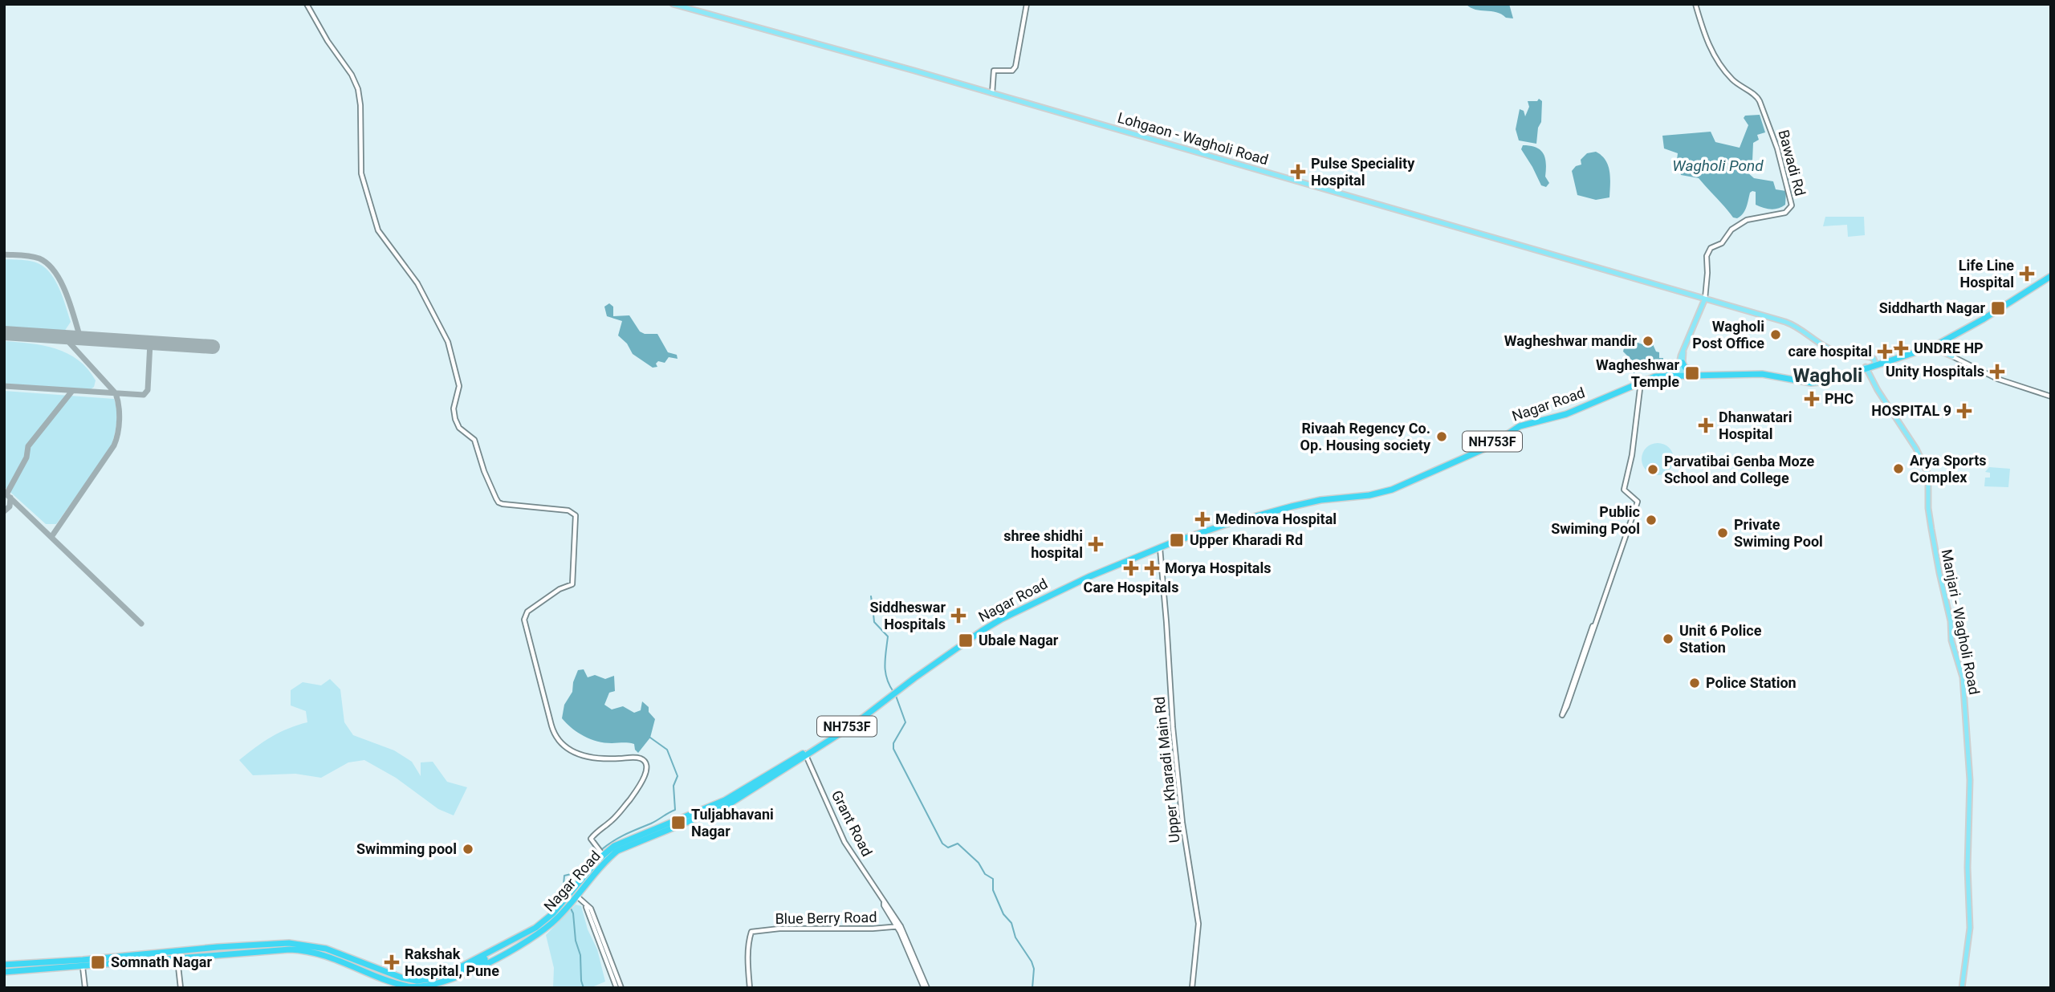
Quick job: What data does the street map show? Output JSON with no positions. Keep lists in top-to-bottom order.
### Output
{
  "streets": {
    "highway": ["Nagar Road", "NH753F"],
    "main road": ["Lohgaon - Wagholi Road", "Manjari - Wagholi Road"],
    "street": [
      "Bawadi Rd",
      "Upper Kharadi Main Rd",
      "Grant Road",
      "Blue Berry Road"
    ]
  },
  "crossings": [
    ["Lohgaon - Wagholi Road", "Bawadi Rd"],
    ["Lohgaon - Wagholi Road", "Nagar Road"],
    ["Nagar Road", "Manjari - Wagholi Road"],
    ["Nagar Road", "Upper Kharadi Main Rd"],
    ["Nagar Road", "Grant Road"],
    ["Grant Road", "Blue Berry Road"]
  ],
  "districts": ["Wagholi"],
  "water": ["Wagholi Pond"],
  "places": {
    "health": [
      "Pulse Speciality Hospital",
      "Life Line Hospital",
      "UNDRE HP",
      "care hospital",
      "Unity Hospitals",
      "PHC",
      "HOSPITAL 9",
      "Dhanwatari Hospital",
      "Medinova Hospital",
      "shree shidhi hospital",
      "Care Hospitals",
      "Morya Hospitals",
      "Siddheswar Hospitals",
      "Rakshak Hospital, Pune"
    ],
    "transit": [
      "Siddharth Nagar",
      "Wagheshwar Temple",
      "Upper Kharadi Rd",
      "Ubale Nagar",
      "Tuljabhavani Nagar",
      "Somnath Nagar"
    ],
    "other": [
      "Wagholi Post Office",
      "Wagheshwar mandir",
      "Rivaah Regency Co. Op. Housing society",
      "Arya Sports Complex",
      "Parvatibai Genba Moze School and College",
      "Public Swiming Pool",
      "Private Swiming Pool",
      "Unit 6 Police Station",
      "Police Station",
      "Swimming pool"
    ]
  }
}
